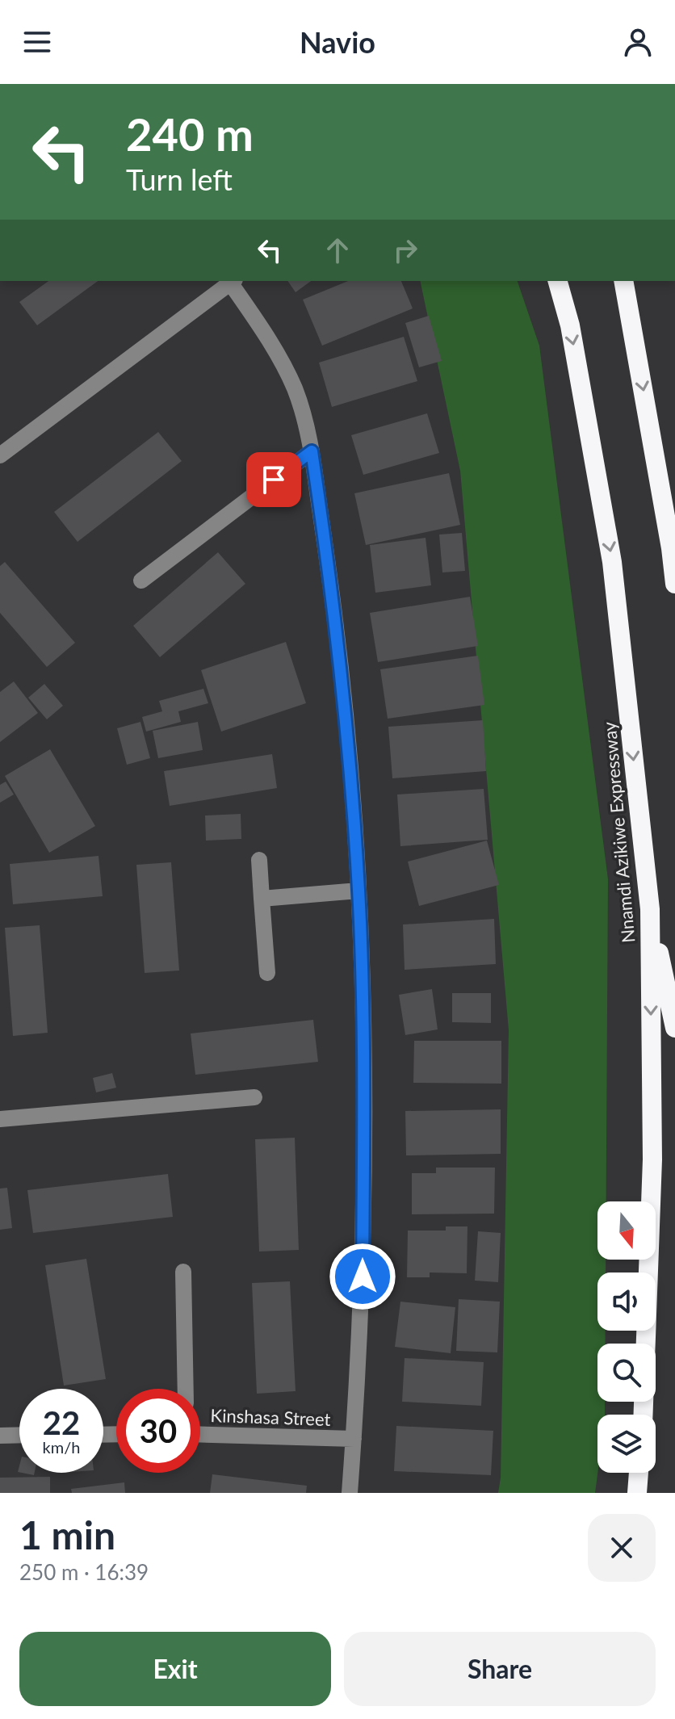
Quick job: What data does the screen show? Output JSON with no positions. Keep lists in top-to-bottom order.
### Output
{
  "streets": {
    "highway": ["Nnamdi Azikiwe Expressway"],
    "street": ["Kinshasa Street"]
  },
  "north": "bottom",
  "page": {
    "header": "Navio",
    "turn": ["240 m", "Turn left"],
    "speed": "22 km/h",
    "limit": "30",
    "heading": ["1 min", "250 m · 16:39"],
    "buttons": ["Exit", "Share"]
  }
}
